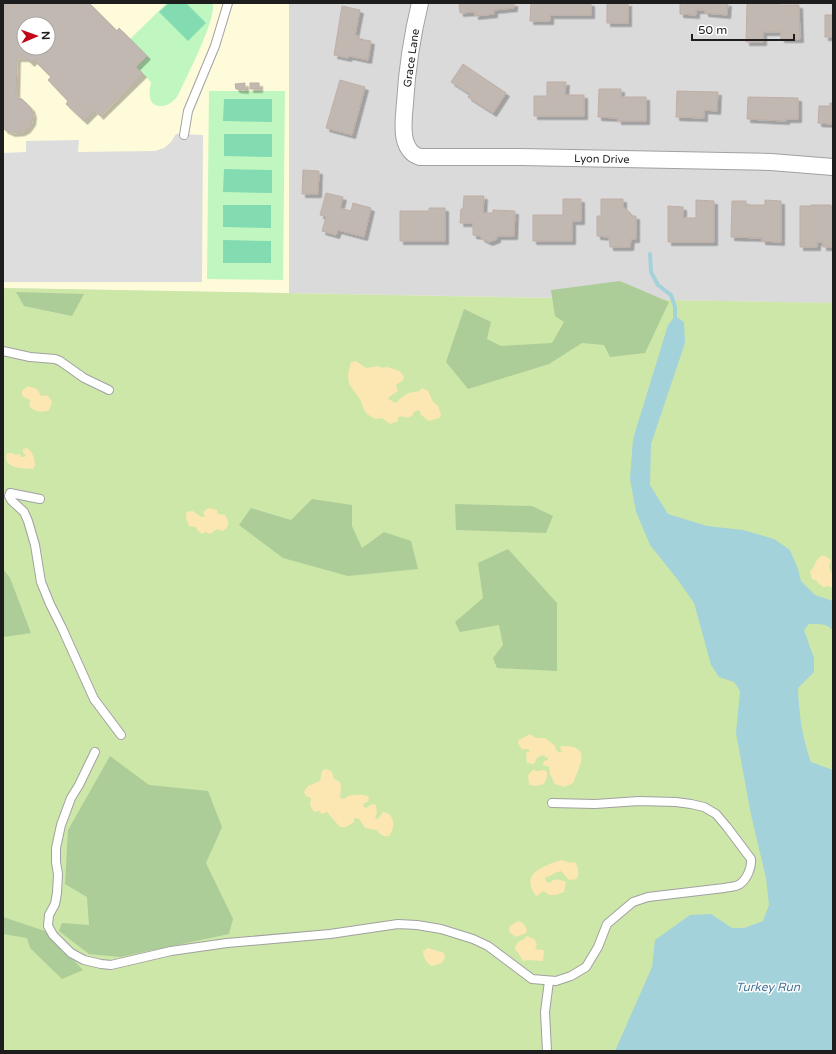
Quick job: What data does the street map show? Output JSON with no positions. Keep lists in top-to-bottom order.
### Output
{
  "streets": {
    "street": ["Grace Lane", "Lyon Drive"]
  },
  "crossings": [
    ["Grace Lane", "Lyon Drive"]
  ],
  "water": ["Turkey Run"],
  "scale_bar": "50 m",
  "north": "right"
}
